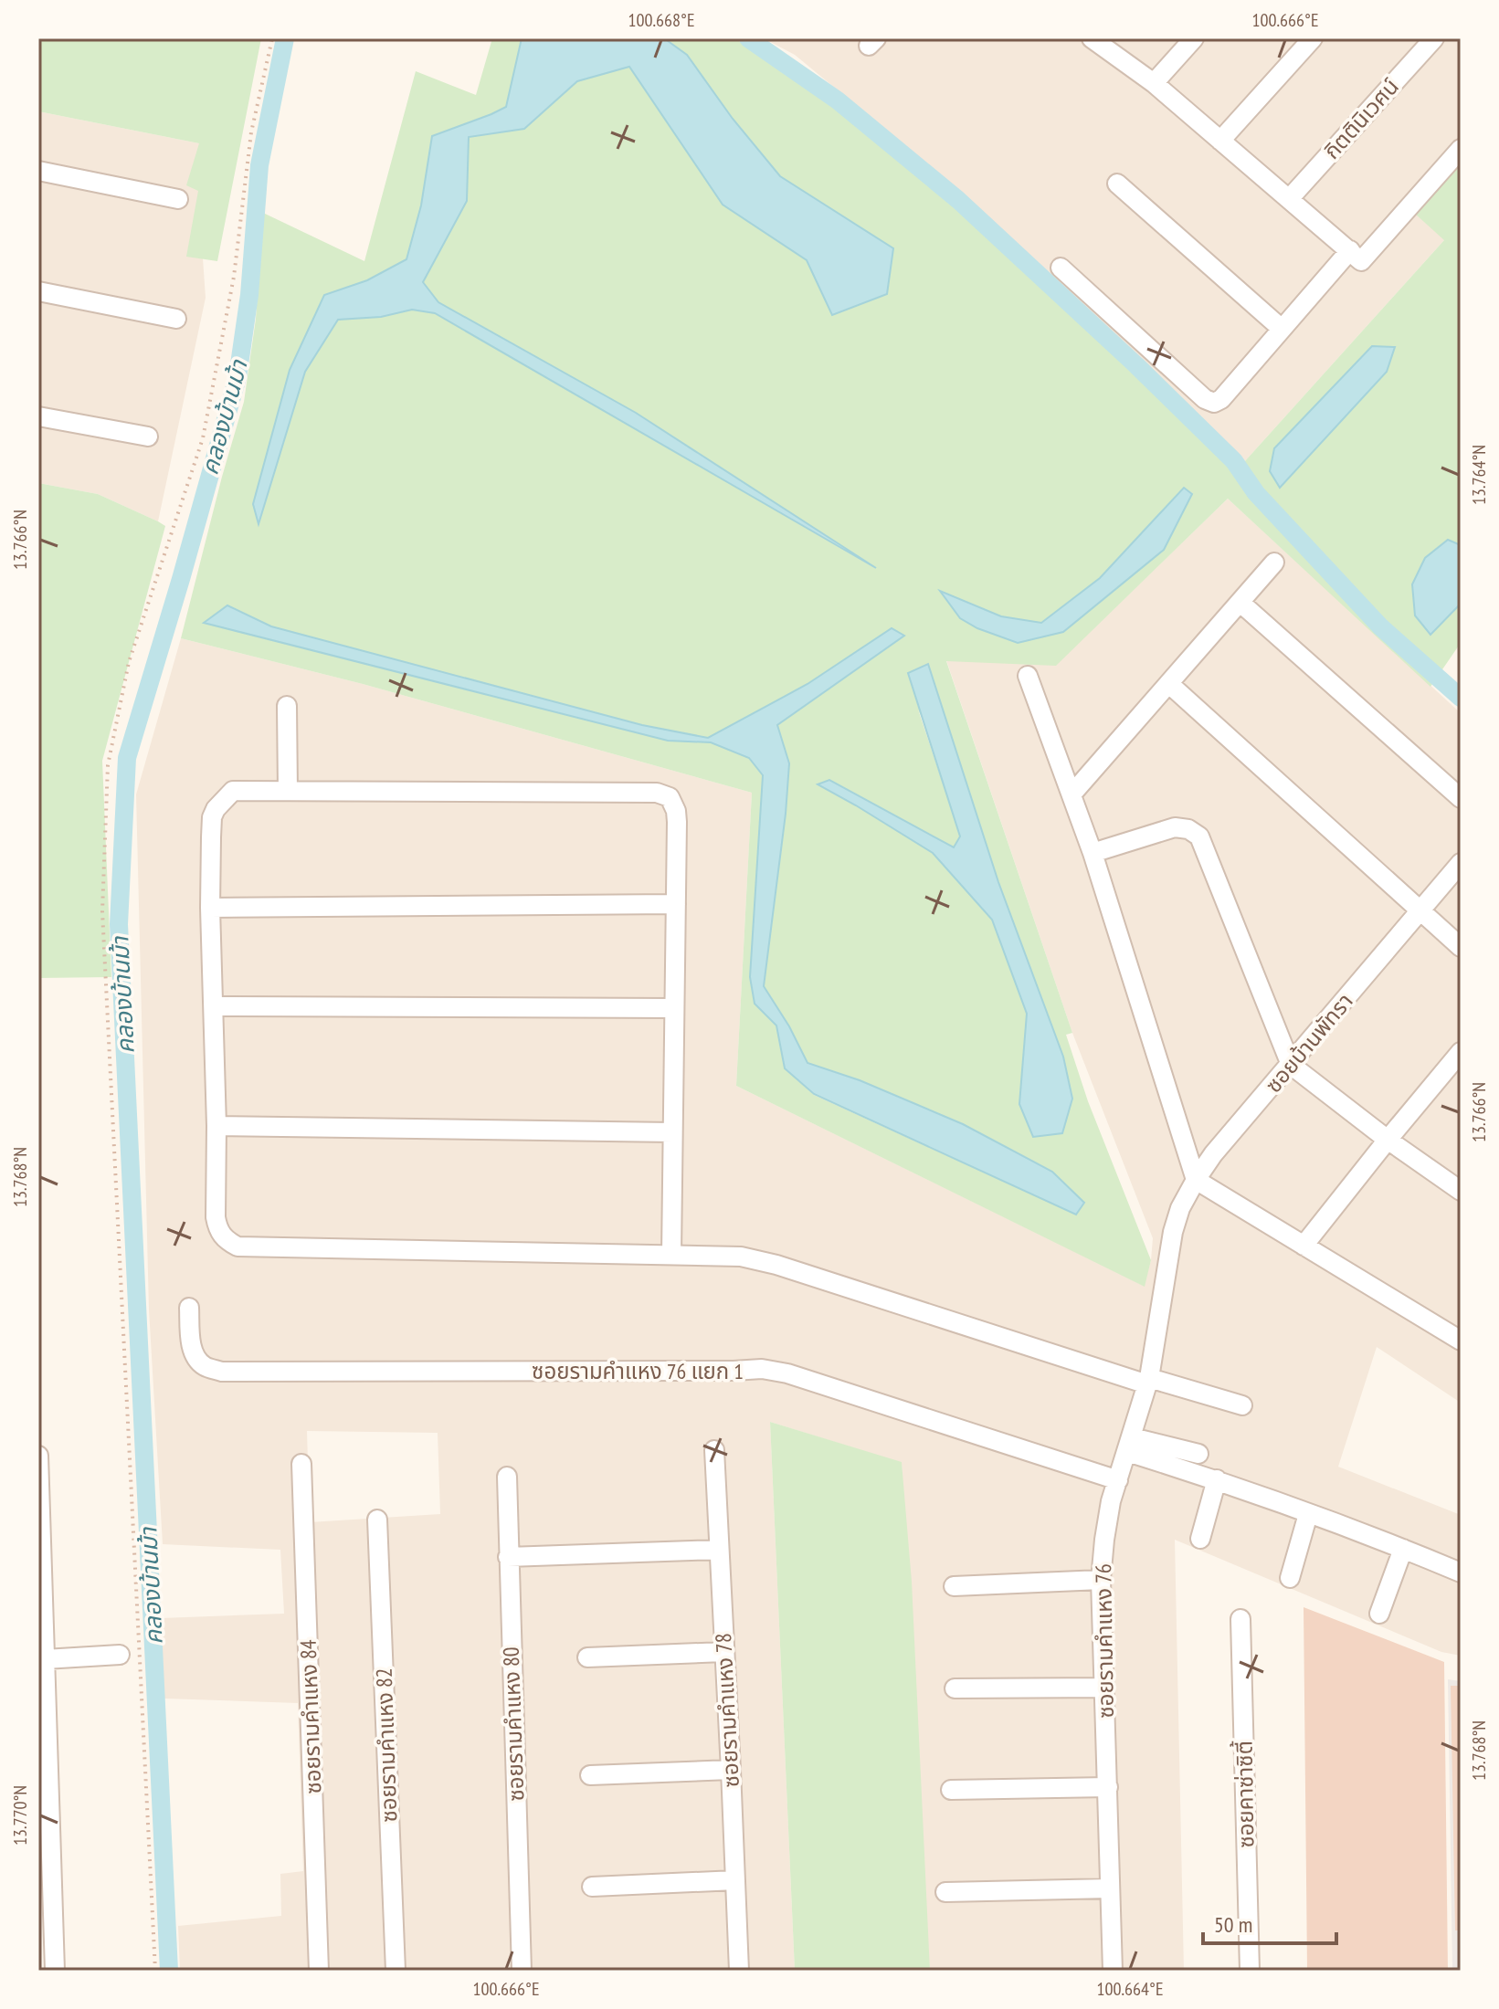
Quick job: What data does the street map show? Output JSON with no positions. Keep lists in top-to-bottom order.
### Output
{
  "streets": {
    "street": [
      "กิตตินิเวศน์",
      "ซอยบ้านพัทรา",
      "ซอยรามคำแหง 76 แยก 1",
      "ซอยรามคำแหง 76",
      "ซอยรามคำแหง 78",
      "ซอยรามคำแหง 84",
      "ซอยรามคำแหง 80",
      "ซอยรามคำแหง 82",
      "ซอยคาซ่าซิตี้"
    ]
  },
  "crossings": [
    ["ซอยบ้านพัทรา", "ซอยรามคำแหง 76"],
    ["ซอยรามคำแหง 76 แยก 1", "ซอยรามคำแหง 76"]
  ],
  "water": ["คลองบ้านม้า"],
  "scale_bar": "50 m",
  "coordinates": [
    "100.668°E",
    "100.666°E",
    "13.764°N",
    "13.766°N",
    "13.768°N",
    "13.770°N",
    "100.664°E"
  ]
}
